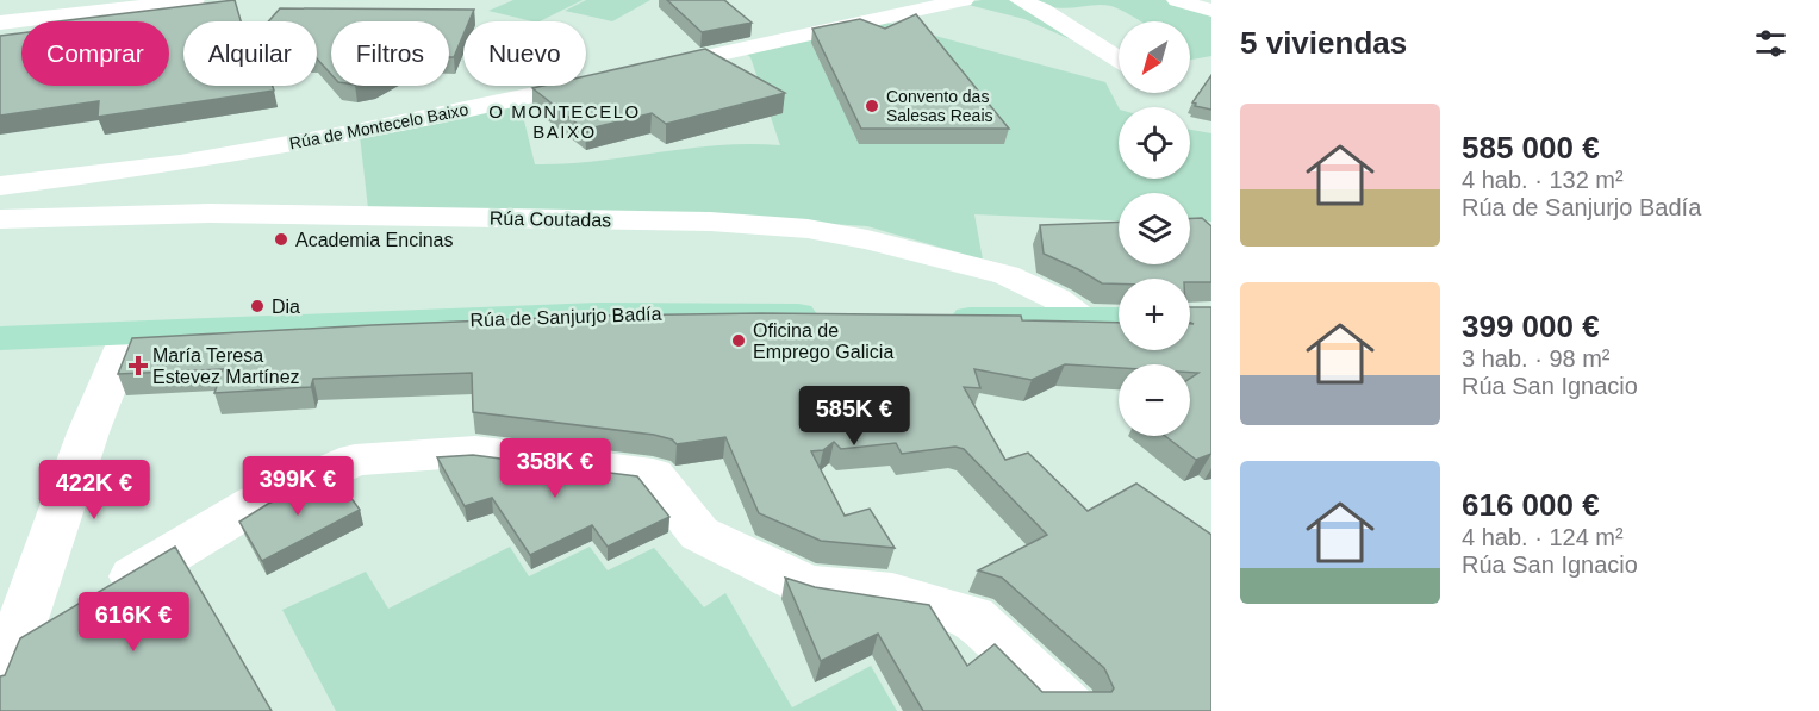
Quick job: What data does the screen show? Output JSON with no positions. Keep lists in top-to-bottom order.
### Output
{
  "streets": {
    "main road": ["Rúa de Sanjurjo Badía"],
    "street": ["Rúa de Montecelo Baixo", "Rúa Coutadas"]
  },
  "districts": ["O MONTECELO BAIXO"],
  "places": {
    "other": [
      "Convento das Salesas Reais",
      "Academia Encinas",
      "Dia",
      "Oficina de Emprego Galicia"
    ],
    "health": ["María Teresa Estevez Martínez"]
  },
  "north": "bottom left",
  "page": {
    "heading": "5 viviendas",
    "map_buttons": ["+", "−"],
    "chip": [
      "Comprar",
      "Alquilar",
      "Filtros",
      "Nuevo"
    ],
    "list": [
      {
        "name": "585 000 €",
        "note": "4 hab. · 132 m² · Rúa de Sanjurjo Badía"
      },
      {
        "name": "399 000 €",
        "note": "3 hab. · 98 m² · Rúa San Ignacio"
      },
      {
        "name": "616 000 €",
        "note": "4 hab. · 124 m² · Rúa San Ignacio"
      }
    ],
    "price": [
      "585K €",
      "358K €",
      "399K €",
      "422K €",
      "616K €"
    ]
  }
}
